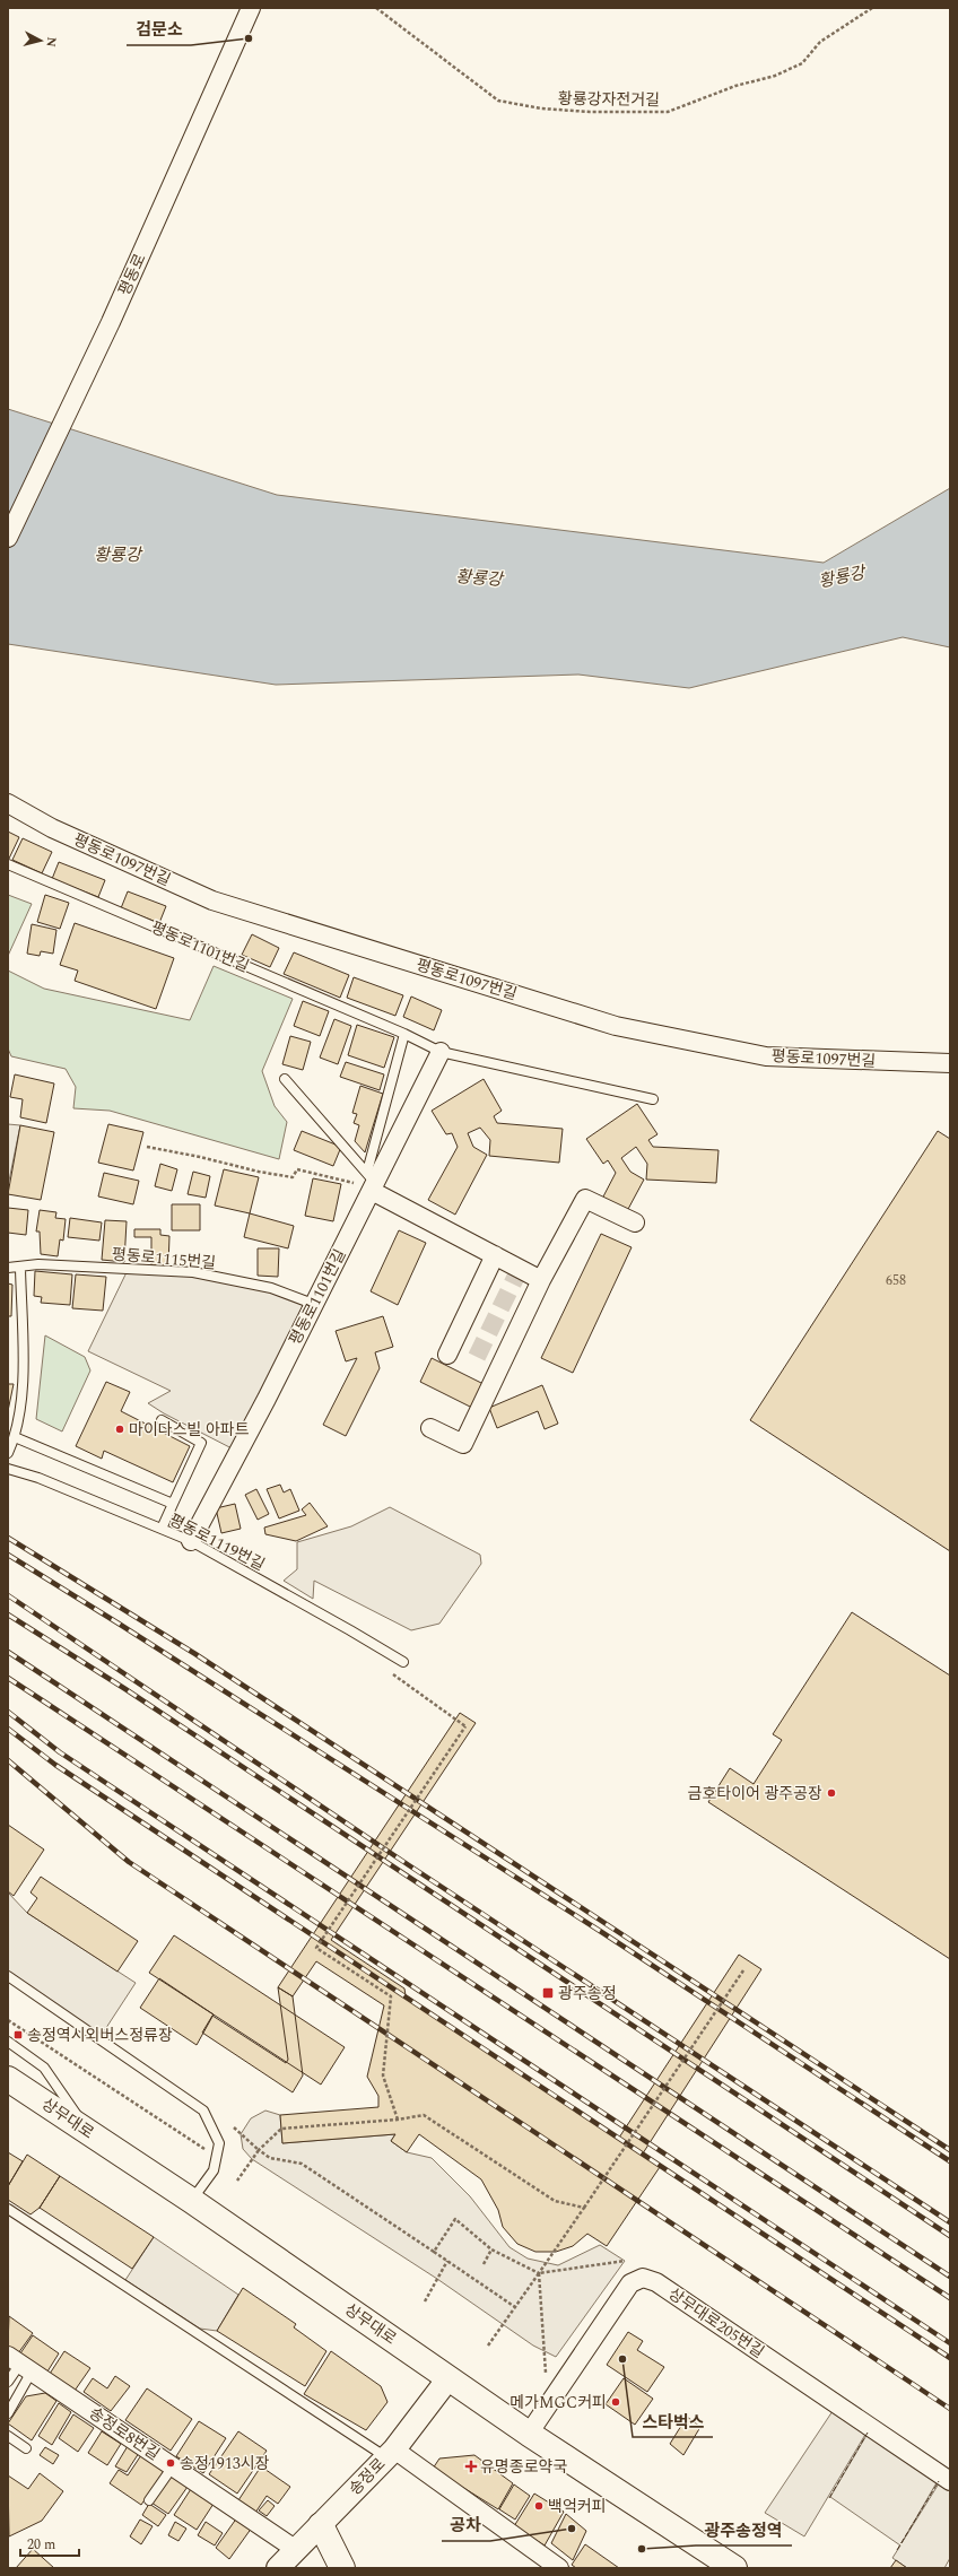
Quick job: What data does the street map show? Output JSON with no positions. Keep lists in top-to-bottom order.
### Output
{
  "streets": {
    "main road": ["상무대로"],
    "street": [
      "평동로",
      "평동로1097번길",
      "평동로1101번길",
      "상무대로205번길",
      "송정로8번길",
      "송정로"
    ],
    "lane": ["평동로1115번길", "평동로1119번길"],
    "path": ["황룡강자전거길"]
  },
  "crossings": [
    ["평동로1101번길", "평동로1115번길"],
    ["평동로1101번길", "평동로1119번길"],
    ["상무대로", "상무대로205번길"],
    ["상무대로", "송정로"],
    ["송정로8번길", "송정로"]
  ],
  "water": ["황룡강"],
  "places": {
    "other": [
      "검문소",
      "마이다스빌 아파트",
      "금호타이어 광주공장",
      "스타벅스",
      "메가MGC커피",
      "송정1913시장",
      "백억커피",
      "공차",
      "광주송정역"
    ],
    "transit": ["광주송정", "송정역시외버스정류장"],
    "health": ["유명종로약국"]
  },
  "house_numbers": ["658"],
  "scale_bar": "20 m",
  "north": "right"
}
